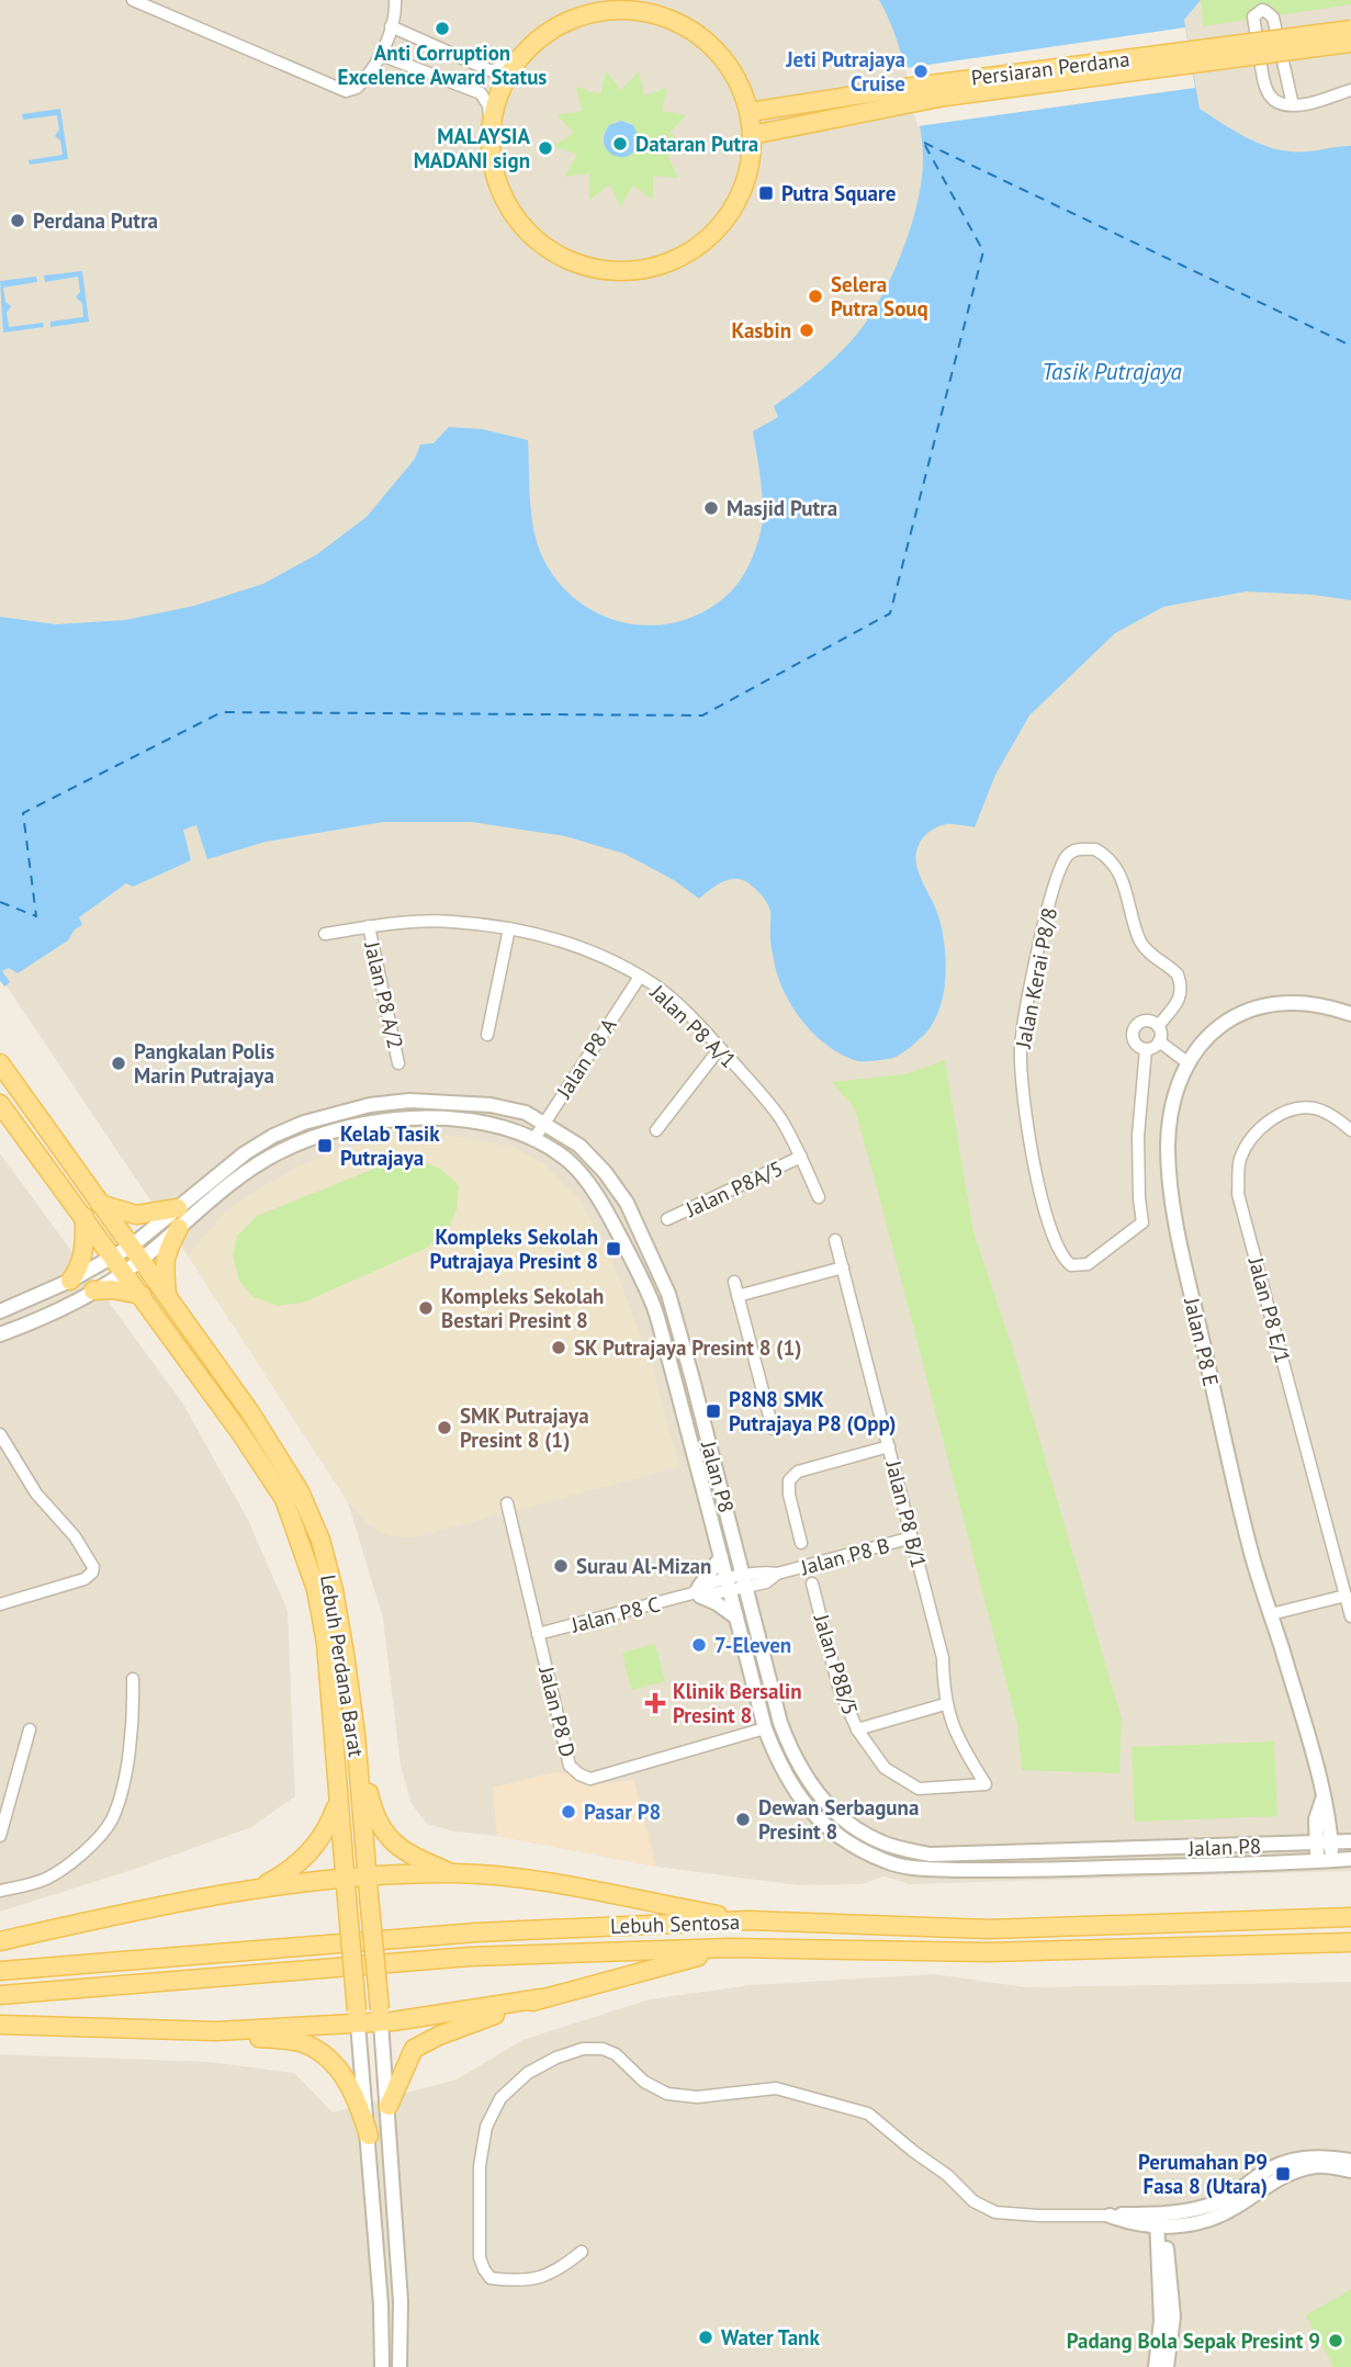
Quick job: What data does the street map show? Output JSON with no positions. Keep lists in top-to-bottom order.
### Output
{
  "streets": {
    "main road": ["Persiaran Perdana", "Lebuh Perdana Barat", "Lebuh Sentosa"],
    "street": [
      "Jalan Kerai P8/8",
      "Jalan P8 A/2",
      "Jalan P8 A/1",
      "Jalan P8 A",
      "Jalan P8A/5",
      "Jalan P8 E/1",
      "Jalan P8 E",
      "Jalan P8",
      "Jalan P8 B/1",
      "Jalan P8 B",
      "Jalan P8 C",
      "Jalan P8B/5",
      "Jalan P8 D"
    ]
  },
  "crossings": [
    ["Jalan P8 A/2", "Jalan P8 A/1"],
    ["Jalan P8 A/1", "Jalan P8 A"],
    ["Jalan P8 A/1", "Jalan P8A/5"],
    ["Jalan P8 A", "Jalan P8"],
    ["Jalan P8 E", "Jalan P8"],
    ["Jalan P8", "Jalan P8 B"],
    ["Jalan P8", "Jalan P8 C"],
    ["Jalan P8", "Lebuh Perdana Barat"],
    ["Jalan P8", "Jalan P8 D"],
    ["Jalan P8 B/1", "Jalan P8 B"],
    ["Jalan P8 B/1", "Jalan P8B/5"],
    ["Jalan P8 B", "Jalan P8 C"],
    ["Jalan P8 C", "Jalan P8 D"]
  ],
  "water": ["Tasik Putrajaya"],
  "places": {
    "other": [
      "Anti Corruption Excelence Award Status",
      "Jeti Putrajaya Cruise",
      "Dataran Putra",
      "MALAYSIA MADANI sign",
      "Perdana Putra",
      "Selera Putra Souq",
      "Kasbin",
      "Masjid Putra",
      "Pangkalan Polis Marin Putrajaya",
      "Kompleks Sekolah Bestari Presint 8",
      "SK Putrajaya Presint 8 (1)",
      "SMK Putrajaya Presint 8 (1)",
      "Surau Al-Mizan",
      "7-Eleven",
      "Pasar P8",
      "Dewan Serbaguna Presint 8",
      "Water Tank",
      "Padang Bola Sepak Presint 9"
    ],
    "transit": [
      "Putra Square",
      "Kelab Tasik Putrajaya",
      "Kompleks Sekolah Putrajaya Presint 8",
      "P8N8 SMK Putrajaya P8 (Opp)",
      "Perumahan P9 Fasa 8 (Utara)"
    ],
    "health": ["Klinik Bersalin Presint 8"]
  }
}
